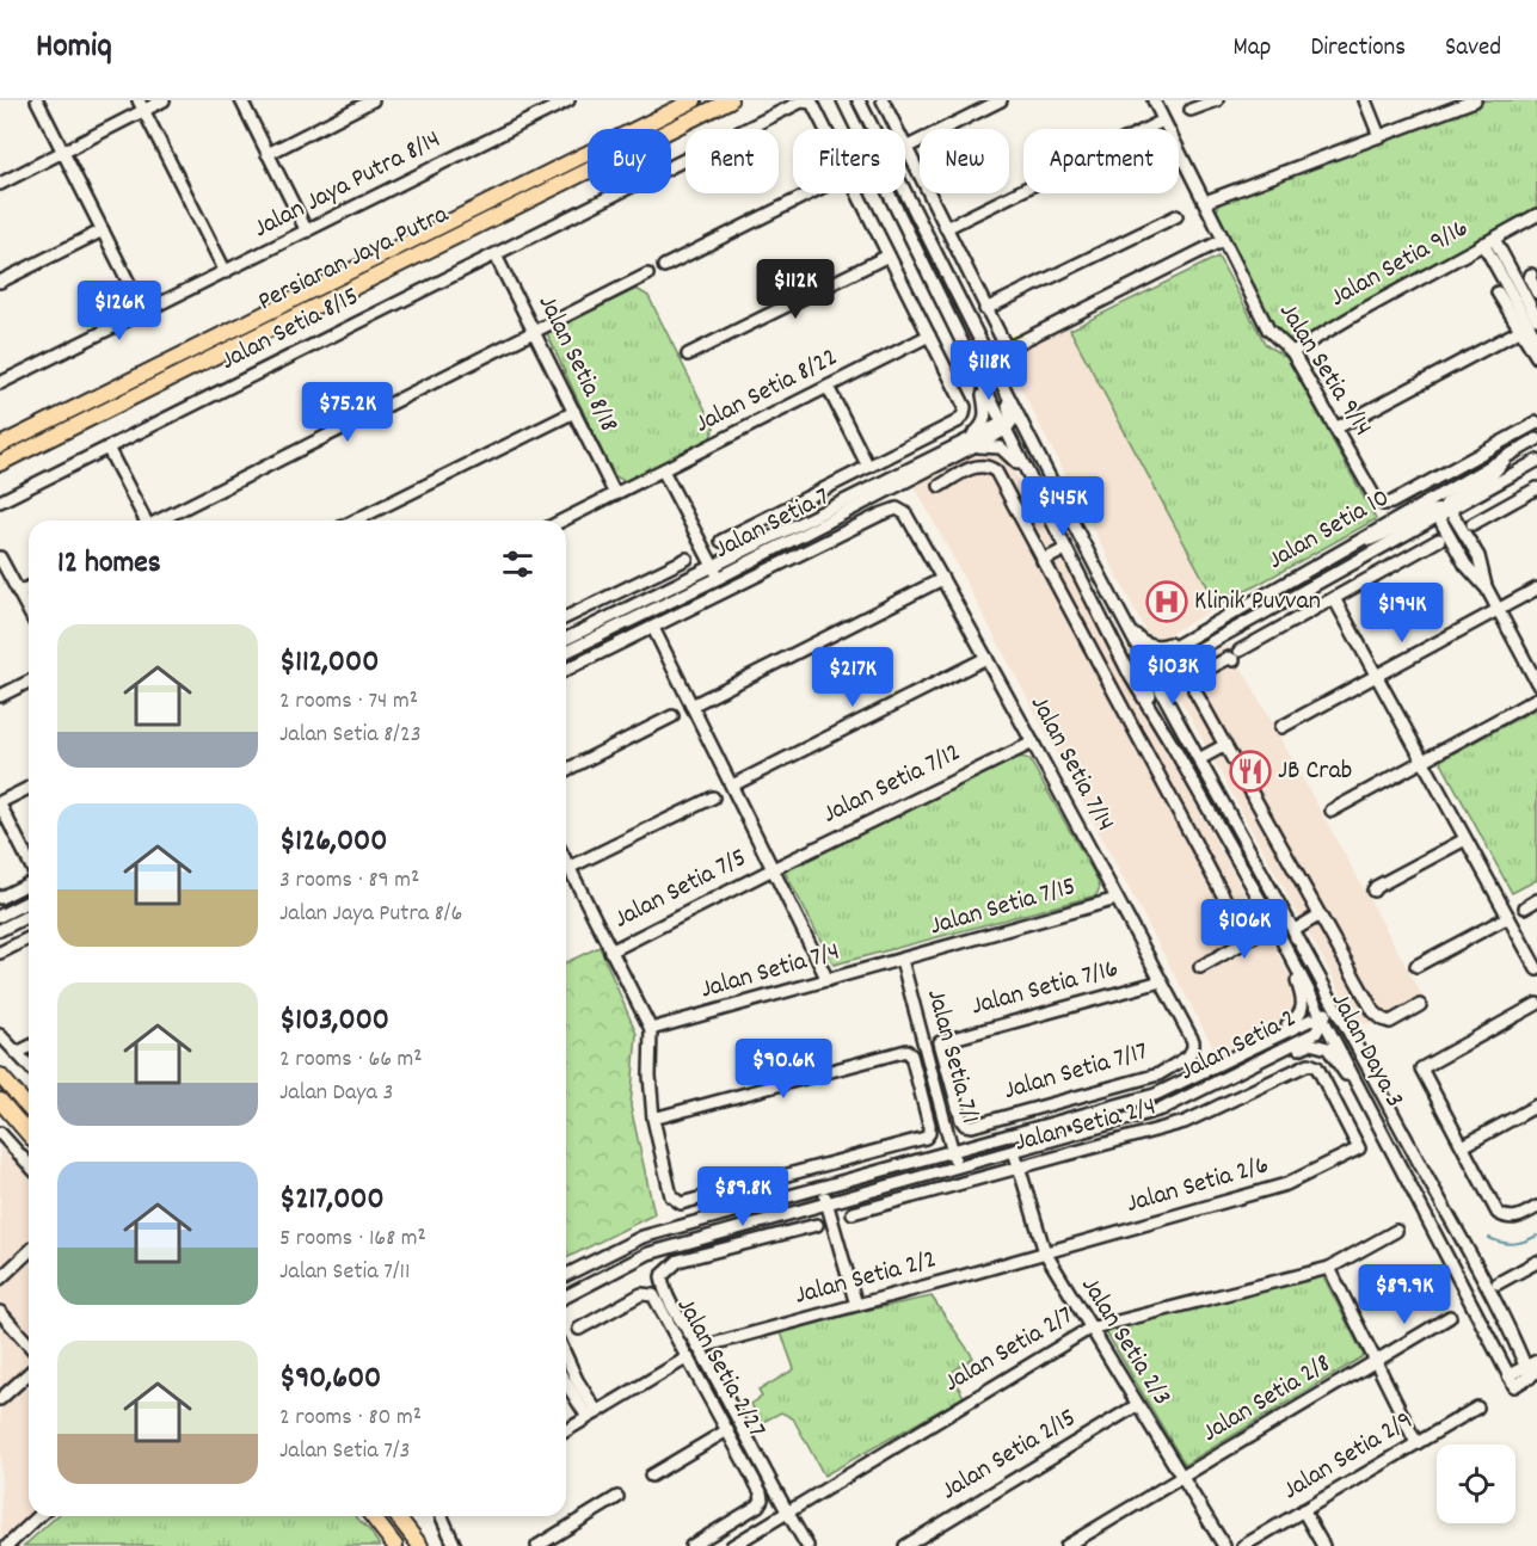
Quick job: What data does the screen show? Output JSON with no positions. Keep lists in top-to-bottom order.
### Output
{
  "streets": {
    "main road": ["Persiaran Jaya Putra"],
    "street": [
      "Jalan Jaya Putra 8/14",
      "Jalan Setia 9/16",
      "Jalan Setia 8/15",
      "Jalan Setia 8/18",
      "Jalan Setia 9/14",
      "Jalan Setia 8/22",
      "Jalan Setia 7",
      "Jalan Setia 10",
      "Jalan Setia 7/14",
      "Jalan Setia 7/12",
      "Jalan Setia 7/5",
      "Jalan Setia 7/15",
      "Jalan Setia 7/4",
      "Jalan Setia 7/16",
      "Jalan Setia 2",
      "Jalan Daya 3",
      "Jalan Setia 7/1",
      "Jalan Setia 7/17",
      "Jalan Setia 2/4",
      "Jalan Setia 2/6",
      "Jalan Setia 2/2",
      "Jalan Setia 2/3",
      "Jalan Setia 2/7",
      "Jalan Setia 2/27",
      "Jalan Setia 2/8",
      "Jalan Setia 2/15",
      "Jalan Setia 2/9"
    ]
  },
  "crossings": [
    ["Jalan Setia 9/16", "Jalan Setia 9/14"],
    ["Jalan Setia 8/15", "Jalan Setia 8/18"],
    ["Jalan Setia 8/18", "Jalan Setia 8/22"],
    ["Jalan Setia 7", "Jalan Daya 3"],
    ["Jalan Setia 10", "Jalan Daya 3"],
    ["Jalan Setia 7/14", "Jalan Setia 7/12"],
    ["Jalan Setia 7/14", "Jalan Setia 7/15"],
    ["Jalan Setia 7/14", "Jalan Setia 7/16"],
    ["Jalan Setia 7/14", "Jalan Setia 7/17"],
    ["Jalan Setia 7/12", "Jalan Setia 7/5"],
    ["Jalan Setia 7/15", "Jalan Setia 7/4"],
    ["Jalan Setia 7/15", "Jalan Setia 7/1"],
    ["Jalan Setia 7/4", "Jalan Setia 7/1"],
    ["Jalan Setia 7/16", "Jalan Setia 7/17"],
    ["Jalan Setia 2", "Jalan Daya 3"],
    ["Jalan Setia 2", "Jalan Setia 7/1"],
    ["Jalan Setia 2", "Jalan Setia 2/3"],
    ["Jalan Setia 2/4", "Jalan Setia 2/6"],
    ["Jalan Setia 2/4", "Jalan Setia 2/3"],
    ["Jalan Setia 2/6", "Jalan Setia 2/2"],
    ["Jalan Setia 2/6", "Jalan Setia 2/3"],
    ["Jalan Setia 2/2", "Jalan Setia 2/3"],
    ["Jalan Setia 2/3", "Jalan Setia 2/7"],
    ["Jalan Setia 2/3", "Jalan Setia 2/8"],
    ["Jalan Setia 2/3", "Jalan Setia 2/15"]
  ],
  "places": {
    "hospital": ["Klinik Puvvan"],
    "restaurant": ["JB Crab"]
  },
  "page": {
    "header": "Homiq",
    "nav": ["Map", "Directions", "Saved"],
    "chip": [
      "Buy",
      "Rent",
      "Filters",
      "New",
      "Apartment"
    ],
    "price": [
      "$112K",
      "$126K",
      "$118K",
      "$75.2K",
      "$145K",
      "$194K",
      "$103K",
      "$217K",
      "$106K",
      "$90.6K",
      "$89.8K",
      "$89.9K"
    ],
    "heading": "12 homes",
    "list": [
      {
        "name": "$112,000",
        "note": "2 rooms · 74 m² · Jalan Setia 8/23"
      },
      {
        "name": "$126,000",
        "note": "3 rooms · 89 m² · Jalan Jaya Putra 8/6"
      },
      {
        "name": "$103,000",
        "note": "2 rooms · 66 m² · Jalan Daya 3"
      },
      {
        "name": "$217,000",
        "note": "5 rooms · 168 m² · Jalan Setia 7/11"
      },
      {
        "name": "$90,600",
        "note": "2 rooms · 80 m² · Jalan Setia 7/3"
      }
    ]
  }
}
